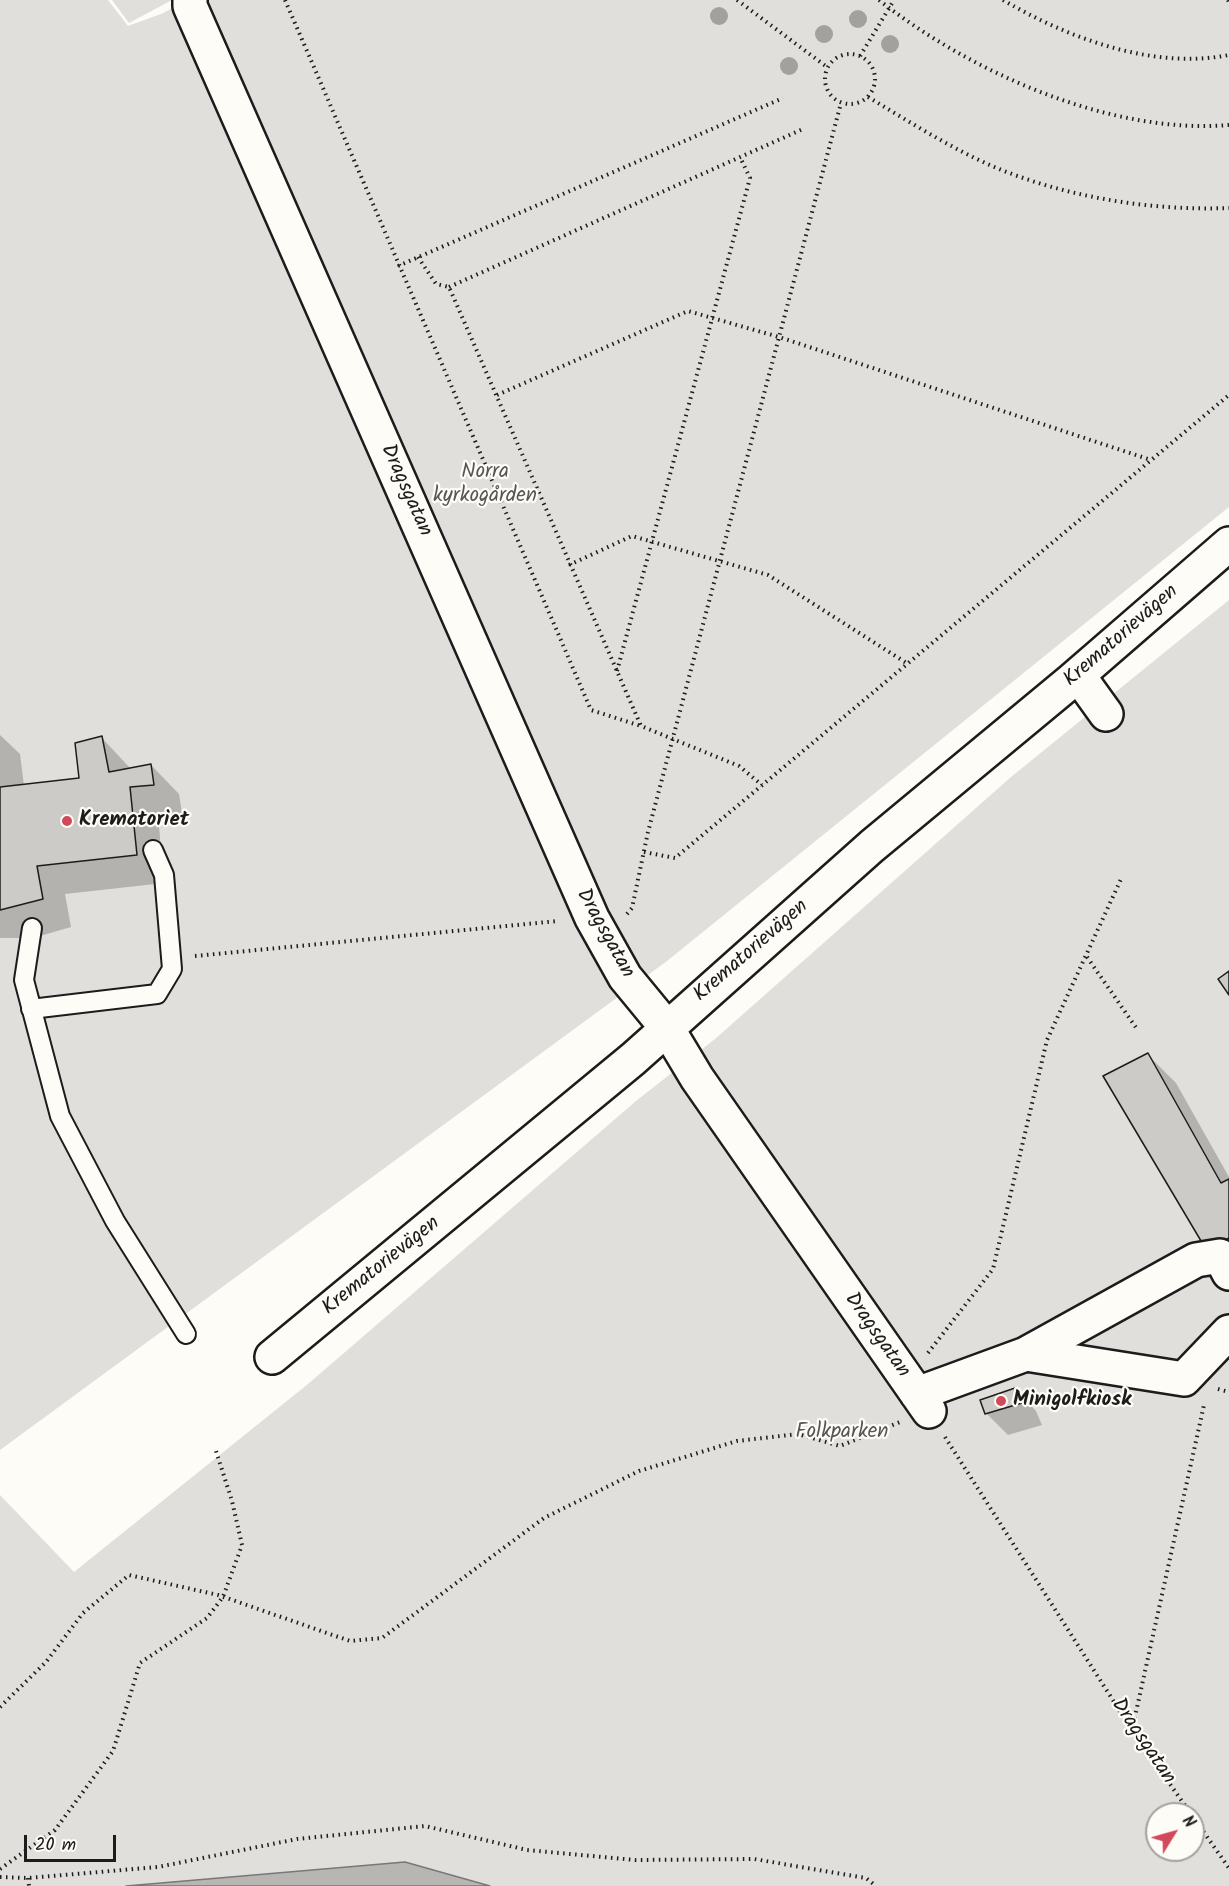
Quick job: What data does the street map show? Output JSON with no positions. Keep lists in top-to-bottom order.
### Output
{
  "streets": {
    "street": ["Dragsgatan", "Krematorievägen"]
  },
  "crossings": [
    ["Dragsgatan", "Krematorievägen"]
  ],
  "parks": ["Norra kyrkogården", "Folkparken"],
  "places": ["Krematoriet", "Minigolfkiosk"],
  "scale_bar": "20 m",
  "north": "top right"
}
